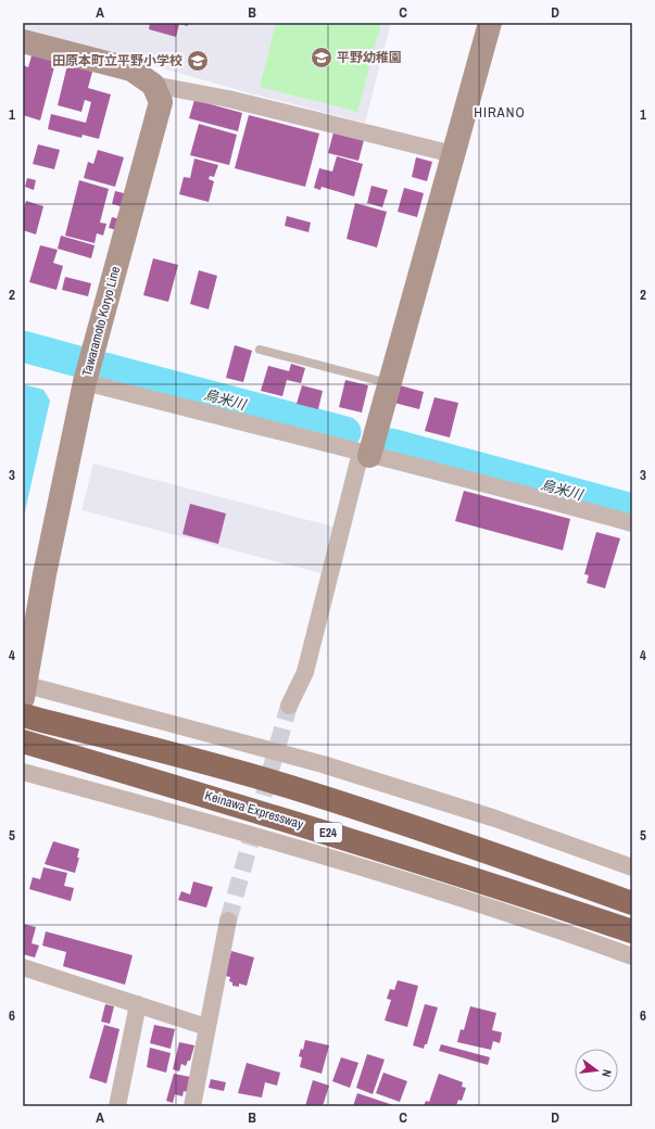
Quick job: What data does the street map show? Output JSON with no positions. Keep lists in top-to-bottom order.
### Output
{
  "streets": {
    "highway": ["Keinawa Expressway", "E24"],
    "main road": ["Tawaramoto Koryo Line"]
  },
  "districts": ["HIRANO"],
  "water": ["烏米川"],
  "places": {
    "school or university": ["平野幼稚園", "田原本町立平野小学校"]
  },
  "north": "right",
  "grid": {
    "columns": [
      "A",
      "B",
      "C",
      "D"
    ],
    "rows": [
      "1",
      "2",
      "3",
      "4",
      "5",
      "6"
    ]
  }
}
